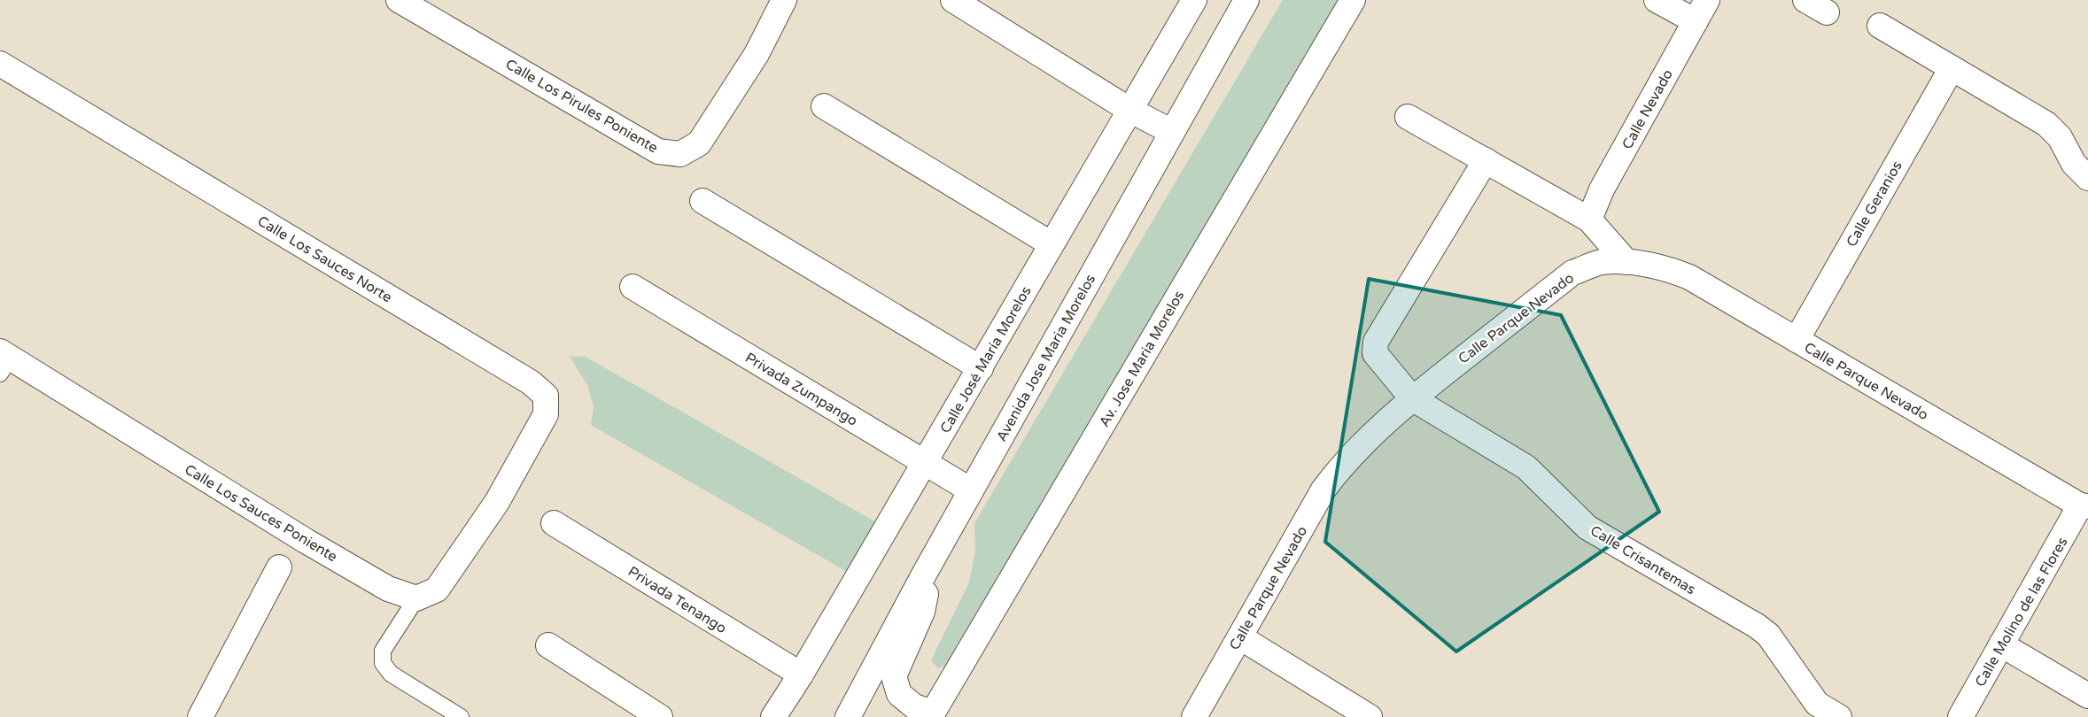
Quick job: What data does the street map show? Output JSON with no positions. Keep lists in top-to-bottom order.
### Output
{
  "streets": {
    "street": [
      "Calle Los Pirules Poniente",
      "Calle Nevado",
      "Calle Geranios",
      "Calle Los Sauces Norte",
      "Calle Parque Nevado",
      "Avenida Jose Maria Morelos",
      "Av. Jose Maria Morelos",
      "Calle José María Morelos",
      "Privada Zumpango",
      "Calle Los Sauces Poniente",
      "Calle Crisantemas",
      "Privada Tenango",
      "Calle Molino de las Flores"
    ]
  },
  "crossings": [
    ["Calle Geranios", "Calle Parque Nevado"],
    ["Calle Los Sauces Norte", "Calle Los Sauces Poniente"],
    ["Calle Parque Nevado", "Calle Crisantemas"],
    ["Calle Parque Nevado", "Calle Molino de las Flores"],
    ["Avenida Jose Maria Morelos", "Privada Zumpango"],
    ["Calle José María Morelos", "Privada Zumpango"],
    ["Calle José María Morelos", "Privada Tenango"]
  ]
}
